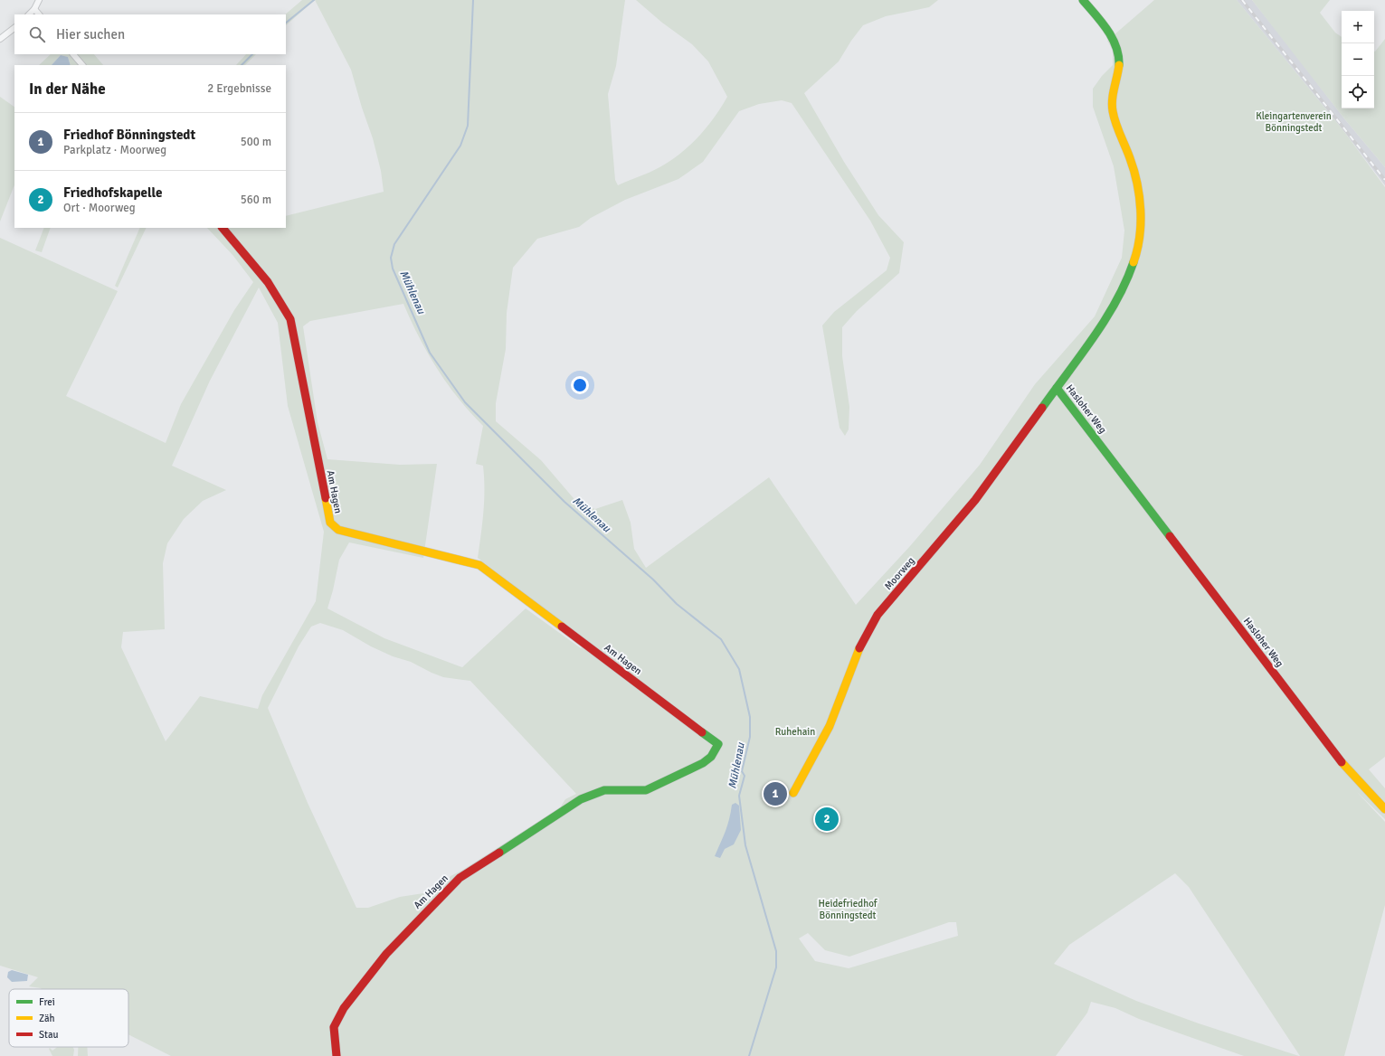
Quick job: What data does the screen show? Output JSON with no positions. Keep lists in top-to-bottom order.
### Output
{
  "streets": {
    "street": ["Hasloher Weg", "Am Hagen", "Moorweg"]
  },
  "crossings": [
    ["Hasloher Weg", "Moorweg"]
  ],
  "water": ["Mühlenau"],
  "parks": ["Kleingartenverein Bönningstedt", "Ruhehain", "Heidefriedhof Bönningstedt"],
  "legend": ["Frei", "Zäh", "Stau"],
  "page": {
    "map_buttons": ["+", "−"],
    "search": "Hier suchen",
    "heading": ["In der Nähe", "2 Ergebnisse"],
    "list": [
      {
        "mark": "1",
        "name": "Friedhof Bönningstedt",
        "note": "Parkplatz · Moorweg",
        "value": "500 m"
      },
      {
        "mark": "2",
        "name": "Friedhofskapelle",
        "note": "Ort · Moorweg",
        "value": "560 m"
      }
    ],
    "pins": ["1", "2"]
  }
}
